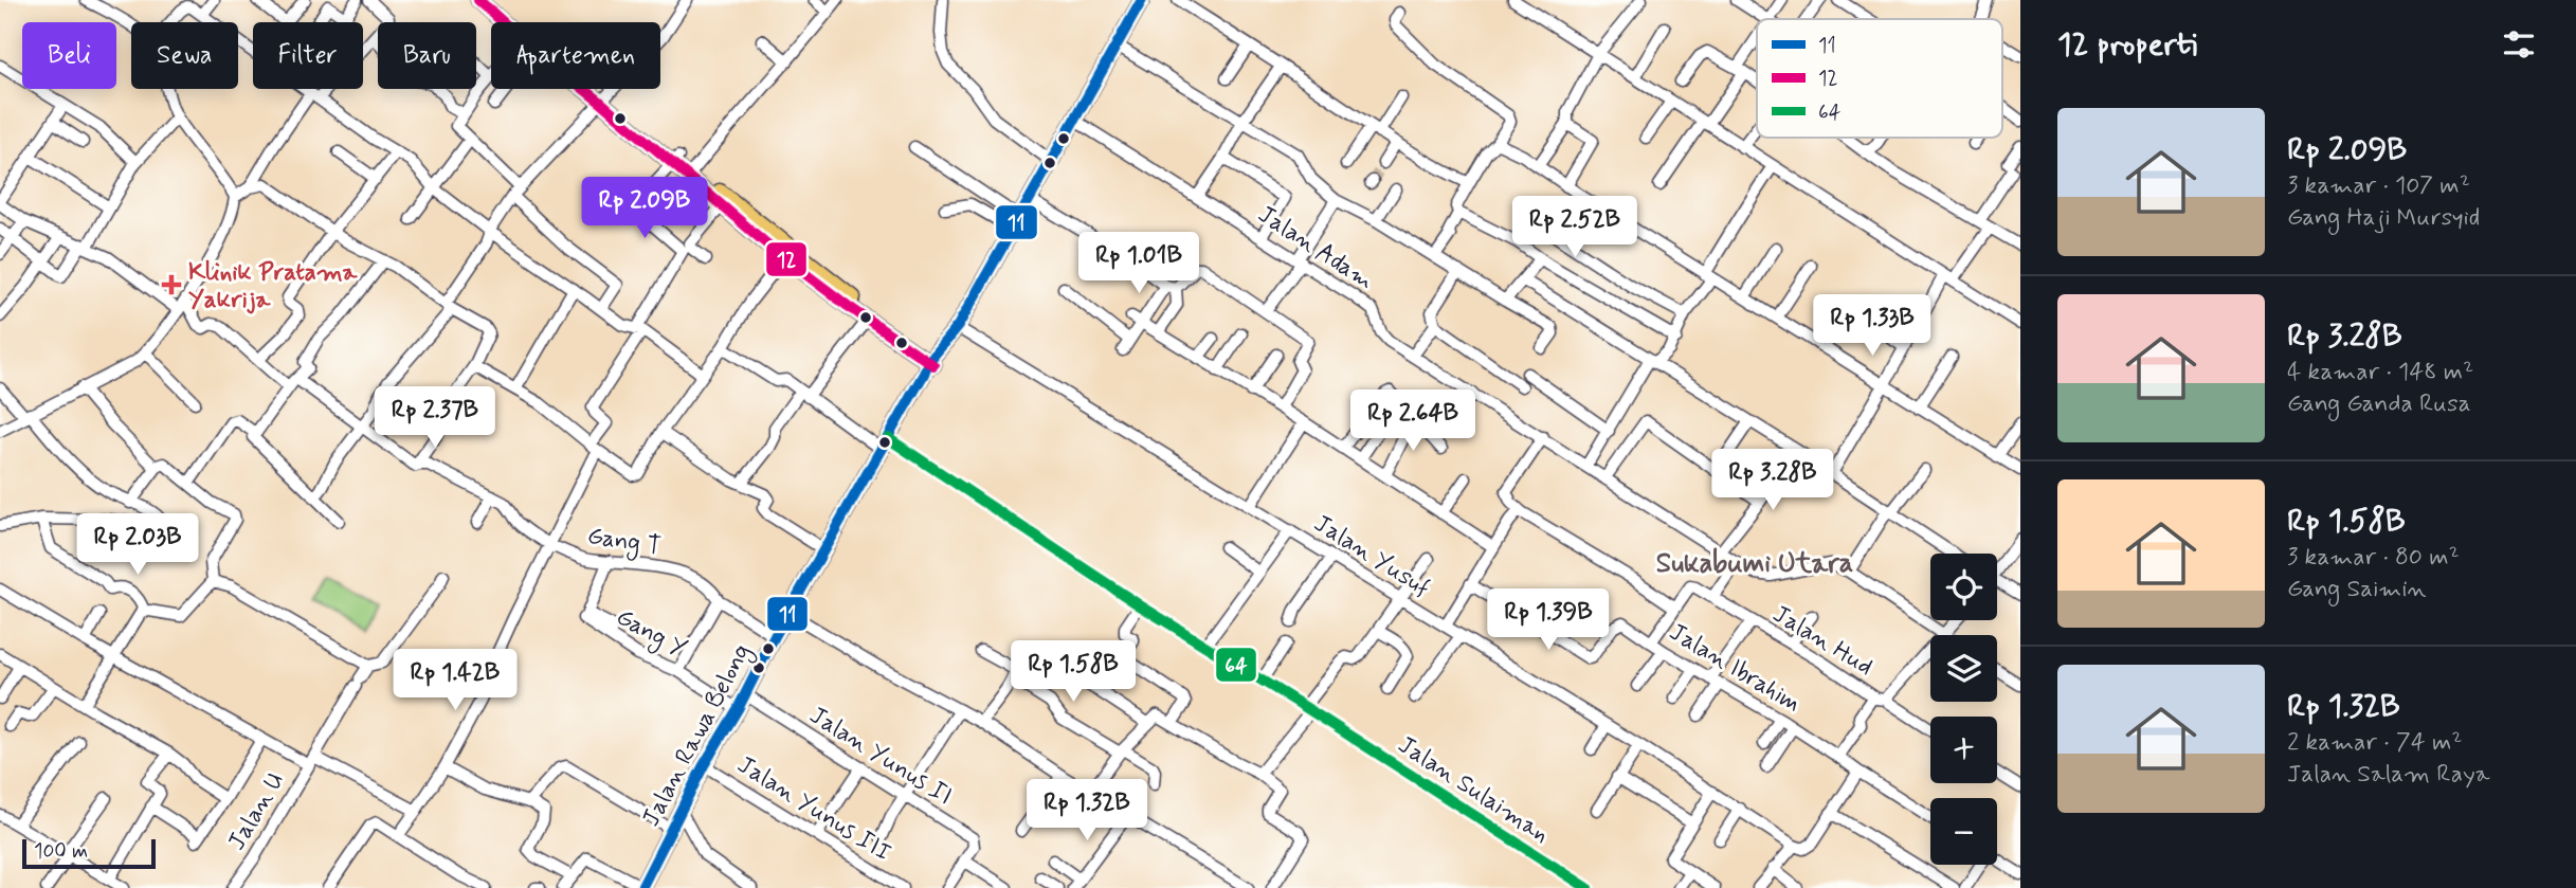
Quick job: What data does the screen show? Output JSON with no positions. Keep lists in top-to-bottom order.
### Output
{
  "streets": {
    "main road": ["Jalan Rawa Belong"],
    "street": [
      "Jalan Adam",
      "Gang T",
      "Jalan Yusuf",
      "Gang Y",
      "Jalan Hud",
      "Jalan Ibrahim",
      "Jalan Yunus II",
      "Jalan Sulaiman",
      "Jalan Yunus III",
      "Jalan U"
    ]
  },
  "crossings": [
    ["Gang T", "Jalan Rawa Belong"],
    ["Gang Y", "Jalan Rawa Belong"],
    ["Gang Y", "Jalan Yunus II"],
    ["Jalan Rawa Belong", "Jalan Yunus II"],
    ["Jalan Rawa Belong", "Jalan Sulaiman"],
    ["Jalan Rawa Belong", "Jalan Yunus III"]
  ],
  "districts": ["Sukabumi Utara"],
  "places": {
    "health": ["Klinik Pratama Yakrija"]
  },
  "lines": ["transit line 11", "transit line 12", "transit line 64"],
  "legend": ["11", "12", "64"],
  "scale_bar": "100 m",
  "page": {
    "heading": "12 properti",
    "chip": [
      "Beli",
      "Sewa",
      "Filter",
      "Baru",
      "Apartemen"
    ],
    "list": [
      {
        "name": "Rp 2.09B",
        "note": "3 kamar · 107 m² · Gang Haji Mursyid"
      },
      {
        "name": "Rp 3.28B",
        "note": "4 kamar · 148 m² · Gang Ganda Rusa"
      },
      {
        "name": "Rp 1.58B",
        "note": "3 kamar · 80 m² · Gang Saimin"
      },
      {
        "name": "Rp 1.32B",
        "note": "2 kamar · 74 m² · Jalan Salam Raya"
      }
    ],
    "price": [
      "Rp 2.09B",
      "Rp 2.52B",
      "Rp 1.01B",
      "Rp 1.33B",
      "Rp 2.37B",
      "Rp 2.64B",
      "Rp 3.28B",
      "Rp 2.03B",
      "Rp 1.39B",
      "Rp 1.58B",
      "Rp 1.42B",
      "Rp 1.32B"
    ],
    "map_buttons": ["+", "−"],
    "scale": "100 m"
  }
}
